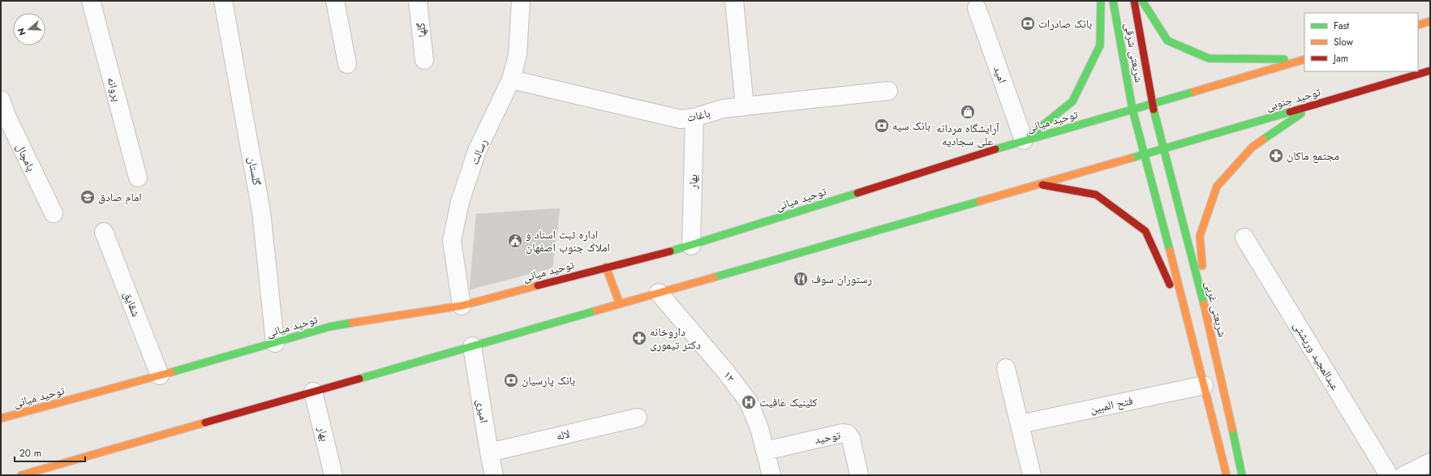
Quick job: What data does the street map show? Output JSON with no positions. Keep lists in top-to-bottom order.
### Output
{
  "streets": {
    "main road": [
      "شریعتی شرقی",
      "توحید جنوبی",
      "توحید میانی",
      "شریعتی غربی"
    ],
    "street": [
      "گلها",
      "امید",
      "پروانه",
      "باغات",
      "رسالت",
      "پامچال",
      "گلستان",
      "بهار",
      "شقایق",
      "عبدالمجید ورپشتی",
      "۱۲",
      "فتح المبین",
      "امیری",
      "لاله",
      "توحید"
    ]
  },
  "crossings": [
    ["شریعتی شرقی", "توحید جنوبی"],
    ["شریعتی شرقی", "توحید میانی"],
    ["شریعتی شرقی", "شریعتی غربی"],
    ["امید", "توحید میانی"],
    ["توحید جنوبی", "شریعتی غربی"],
    ["باغات", "رسالت"],
    ["باغات", "بهار"],
    ["توحید میانی", "رسالت"],
    ["توحید میانی", "گلستان"],
    ["توحید میانی", "بهار"],
    ["توحید میانی", "شقایق"],
    ["۱۲", "توحید"],
    ["امیری", "لاله"]
  ],
  "places": {
    "bank": ["بانک صادرات", "بانک سپه", "بانک پارسیان"],
    "shop": ["آرایشگاه مردانه علی سجادیه"],
    "pharmacy": ["مجتمع ماکان", "داروخانه دکتر تیموری"],
    "school or university": ["امام صادق"],
    "public building": ["اداره ثبت اسناد و املاک جنوب اصفهان"],
    "restaurant": ["رستوران سوف"],
    "hospital": ["کلینیک عافیت"]
  },
  "legend": ["Fast", "Slow", "Jam"],
  "scale_bar": "20 m",
  "north": "left"
}
